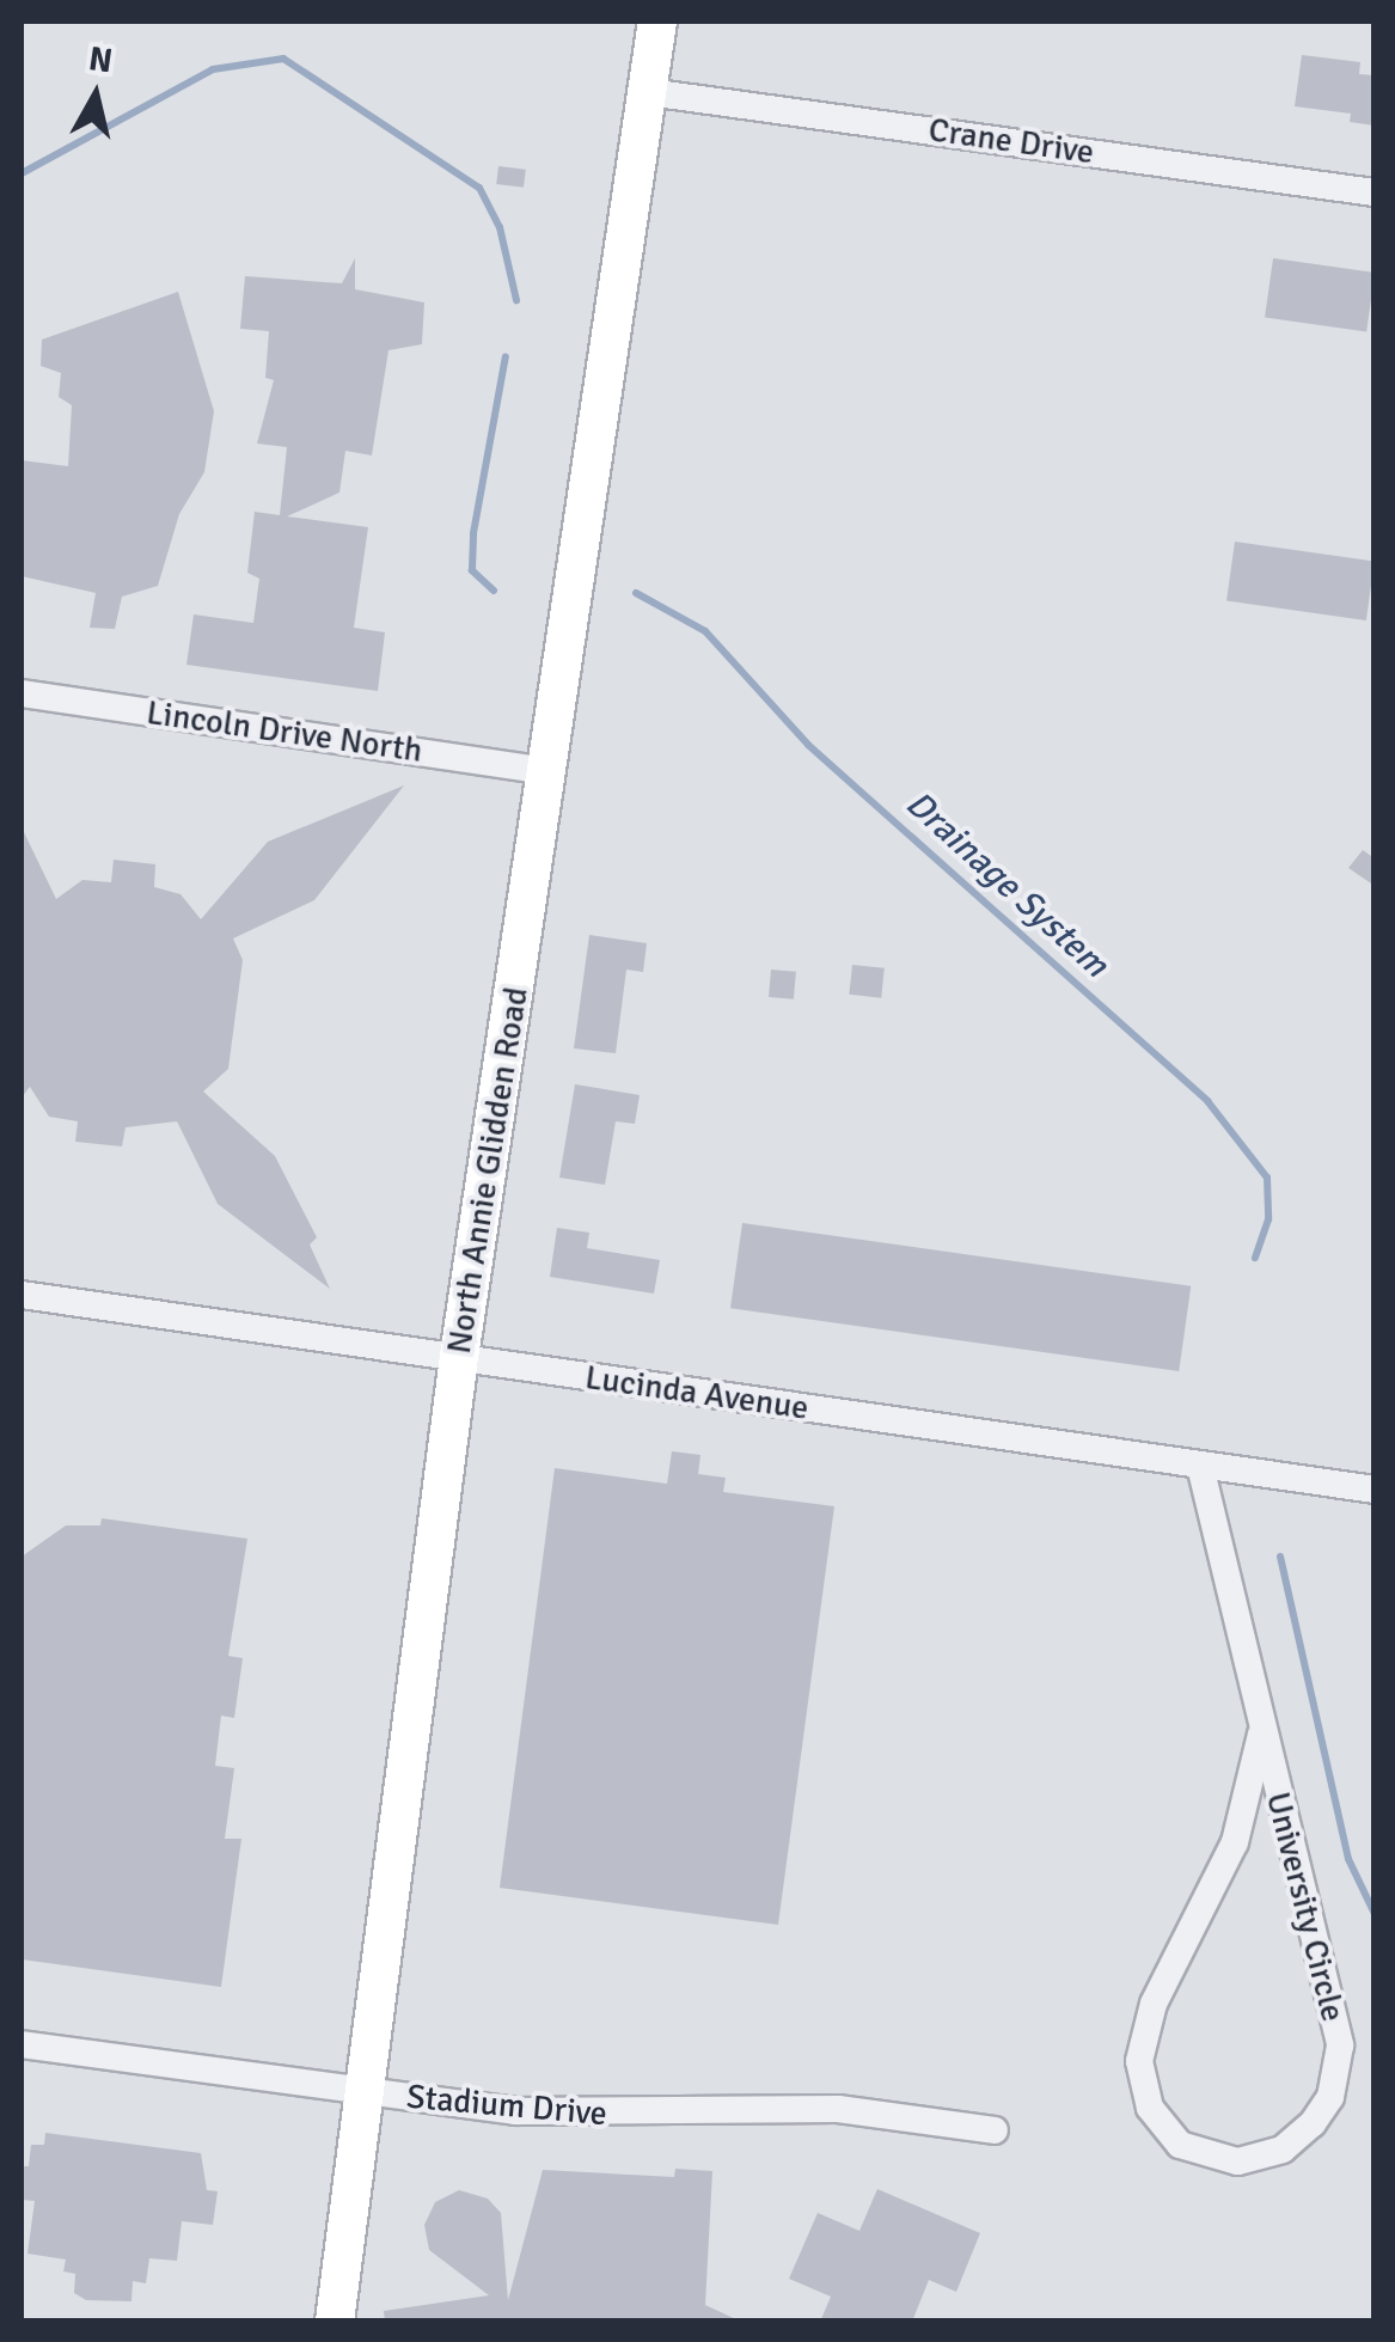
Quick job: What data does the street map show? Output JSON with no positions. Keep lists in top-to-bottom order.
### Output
{
  "streets": {
    "main road": ["North Annie Glidden Road"],
    "street": [
      "Crane Drive",
      "Lincoln Drive North",
      "Lucinda Avenue",
      "University Circle",
      "Stadium Drive"
    ]
  },
  "crossings": [
    ["Crane Drive", "North Annie Glidden Road"],
    ["Lincoln Drive North", "North Annie Glidden Road"],
    ["North Annie Glidden Road", "Lucinda Avenue"],
    ["North Annie Glidden Road", "Stadium Drive"],
    ["Lucinda Avenue", "University Circle"]
  ],
  "water": ["Drainage System"],
  "north": "top"
}
